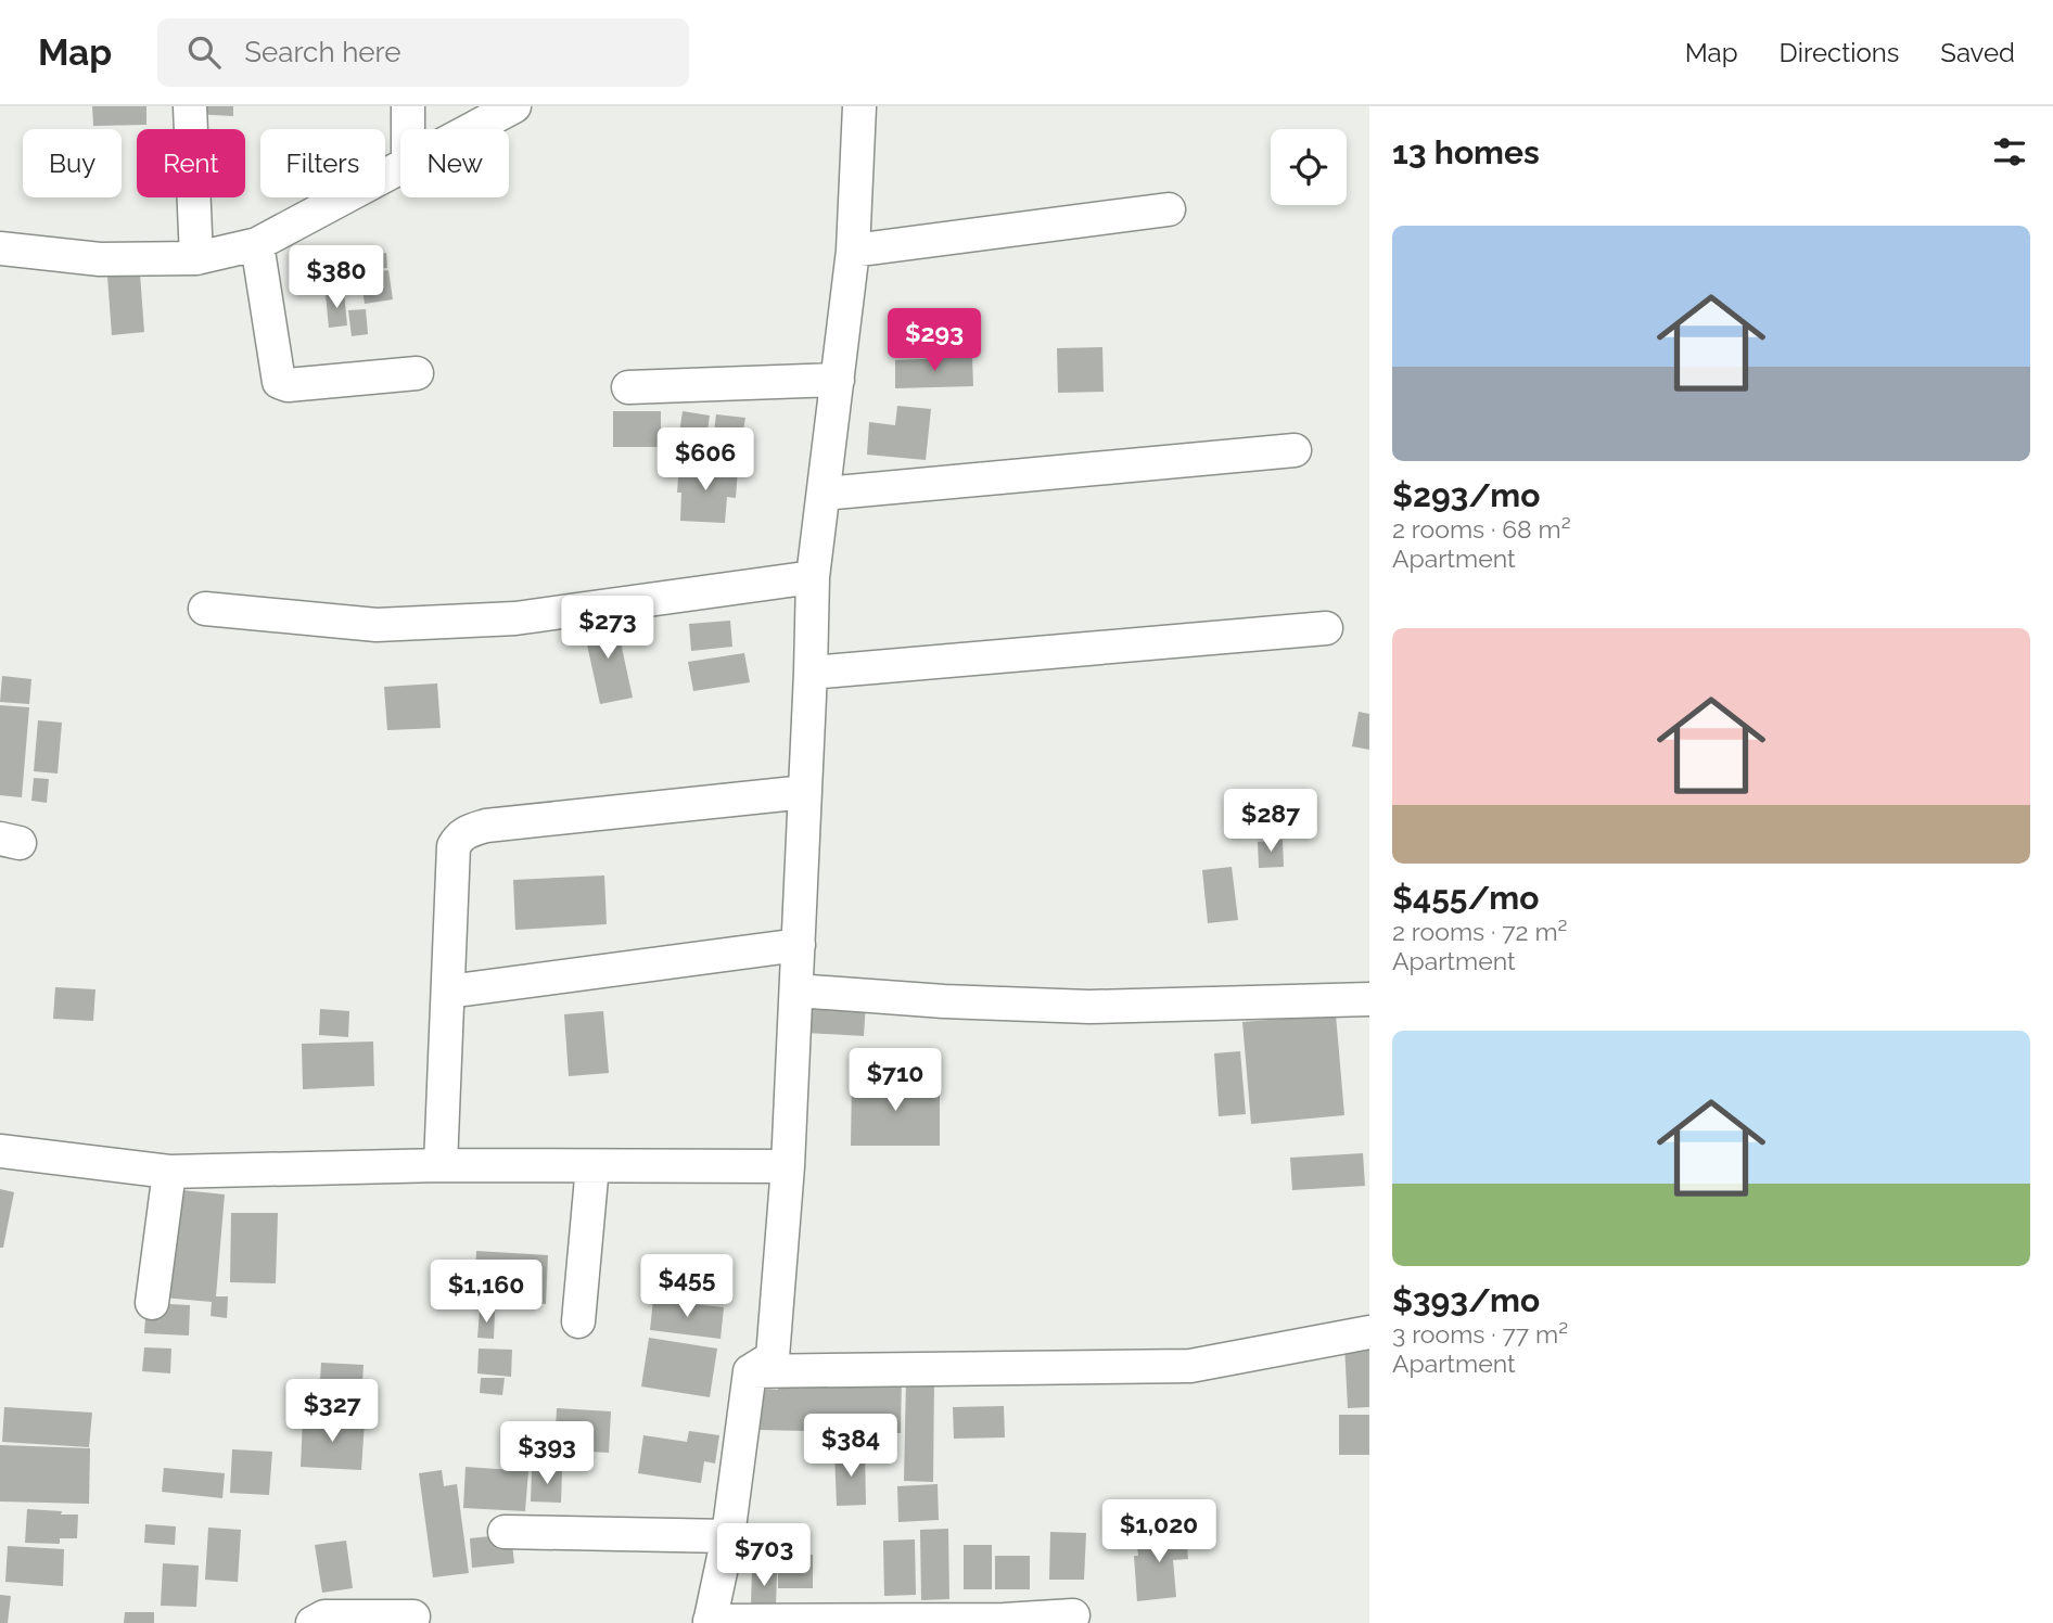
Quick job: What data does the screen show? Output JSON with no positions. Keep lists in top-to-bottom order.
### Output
{
  "page": {
    "header": "Map",
    "search": "Search here",
    "nav": ["Map", "Directions", "Saved"],
    "heading": "13 homes",
    "chip": [
      "Buy",
      "Rent",
      "Filters",
      "New"
    ],
    "list": [
      {
        "name": "$293/mo",
        "note": "2 rooms · 68 m² · Apartment"
      },
      {
        "name": "$455/mo",
        "note": "2 rooms · 72 m² · Apartment"
      },
      {
        "name": "$393/mo",
        "note": "3 rooms · 77 m² · Apartment"
      }
    ],
    "price": [
      "$380",
      "$293",
      "$606",
      "$273",
      "$287",
      "$710",
      "$455",
      "$1,160",
      "$327",
      "$384",
      "$393",
      "$1,020",
      "$703"
    ]
  }
}
